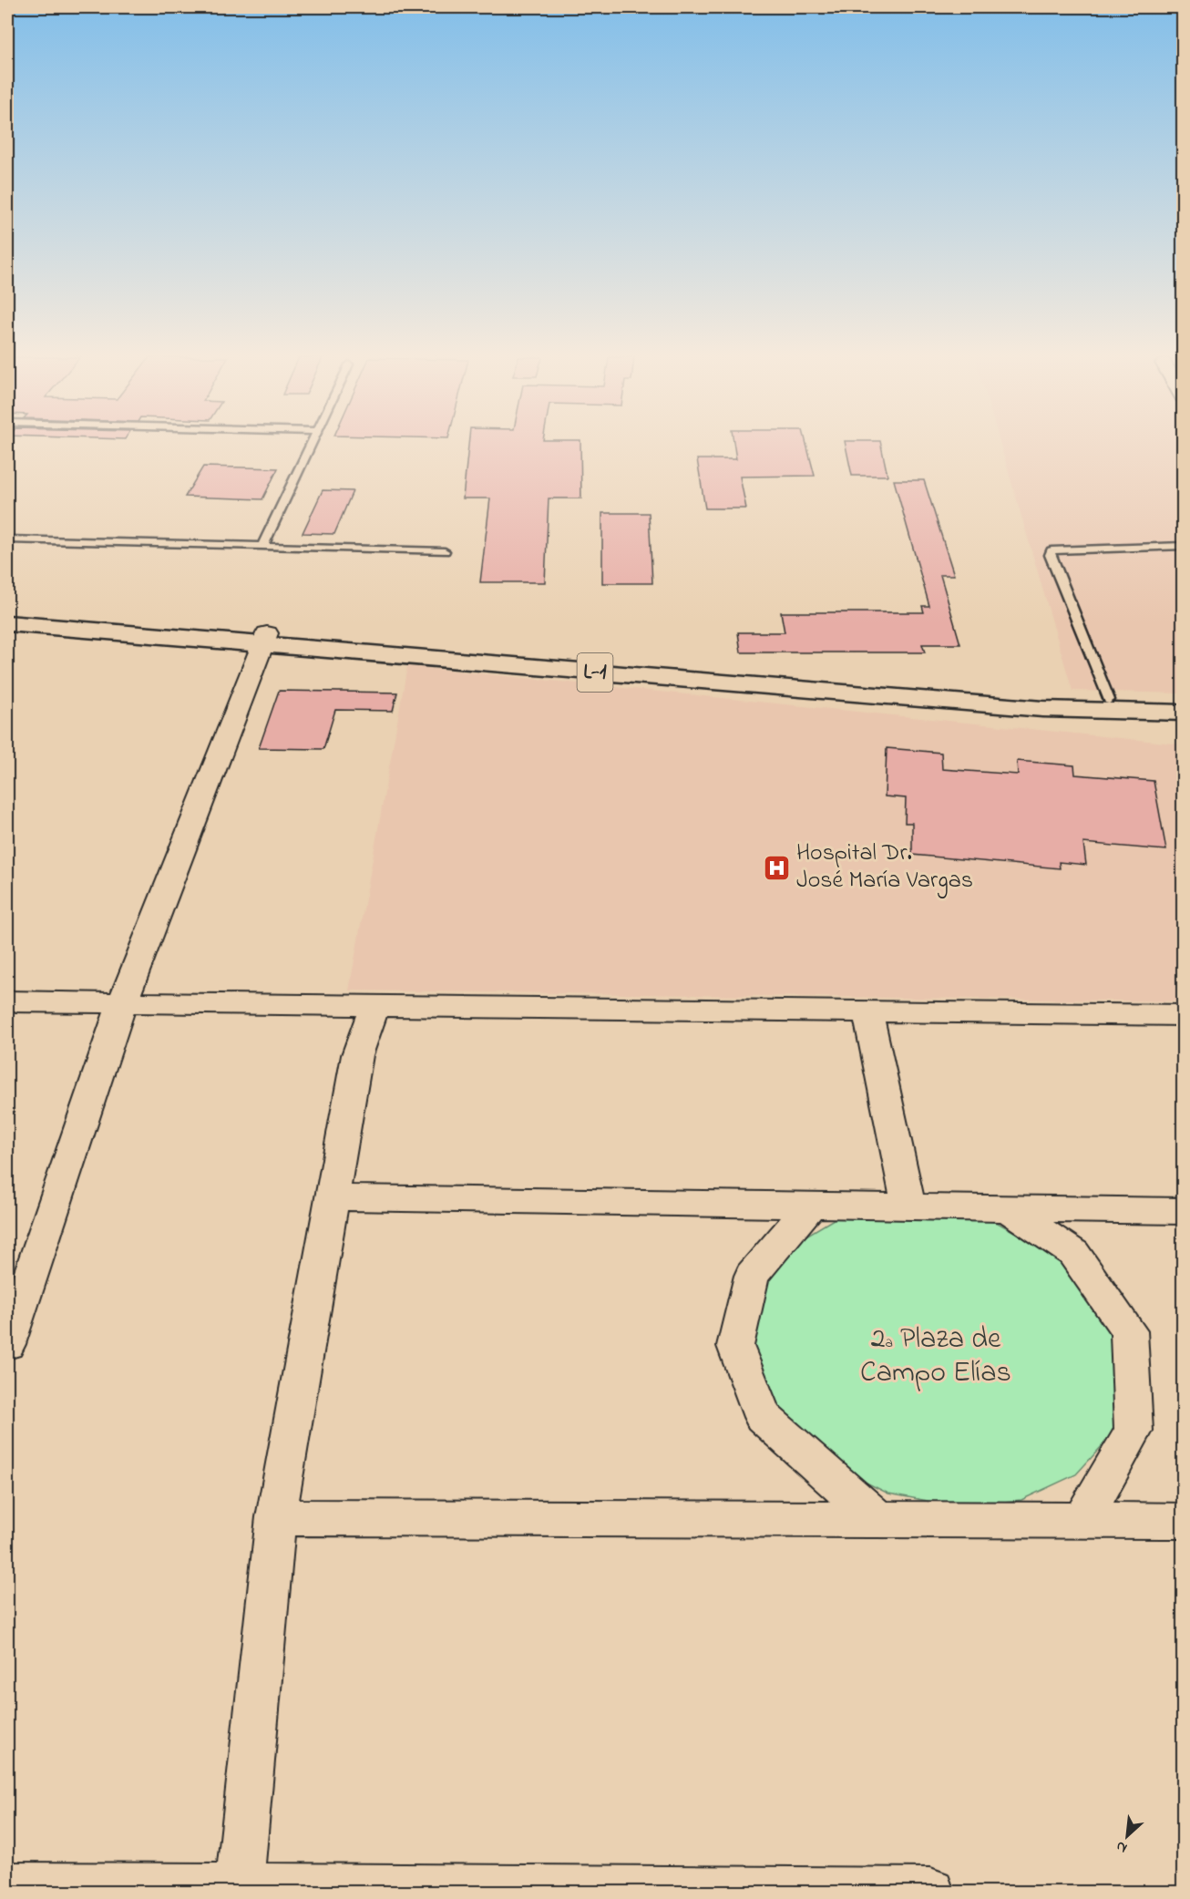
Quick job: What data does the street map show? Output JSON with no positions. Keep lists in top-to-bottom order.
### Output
{
  "streets": {
    "main road": ["L-1"]
  },
  "parks": ["2ª Plaza de Campo Elías"],
  "places": {
    "hospital": ["Hospital Dr. José María Vargas"]
  },
  "north": "bottom left"
}
